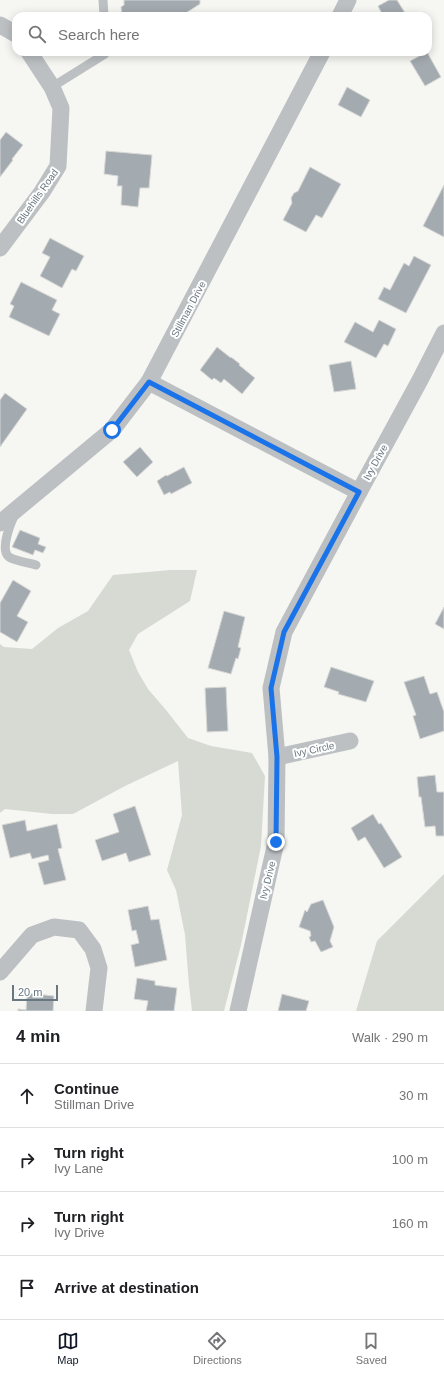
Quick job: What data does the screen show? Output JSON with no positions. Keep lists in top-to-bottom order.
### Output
{
  "streets": {
    "street": [
      "Bluehills Road",
      "Stillman Drive",
      "Ivy Drive",
      "Ivy Circle"
    ]
  },
  "crossings": [
    ["Ivy Drive", "Ivy Circle"]
  ],
  "scale_bar": "20 m",
  "page": {
    "search": "Search here",
    "scale": "20 m",
    "heading": ["4 min", "Walk · 290 m"],
    "list": [
      ["Continue", "Stillman Drive", "30 m"],
      ["Turn right", "Ivy Lane", "100 m"],
      ["Turn right", "Ivy Drive", "160 m"],
      "Arrive at destination"
    ],
    "nav": ["Map", "Directions", "Saved"]
  }
}
